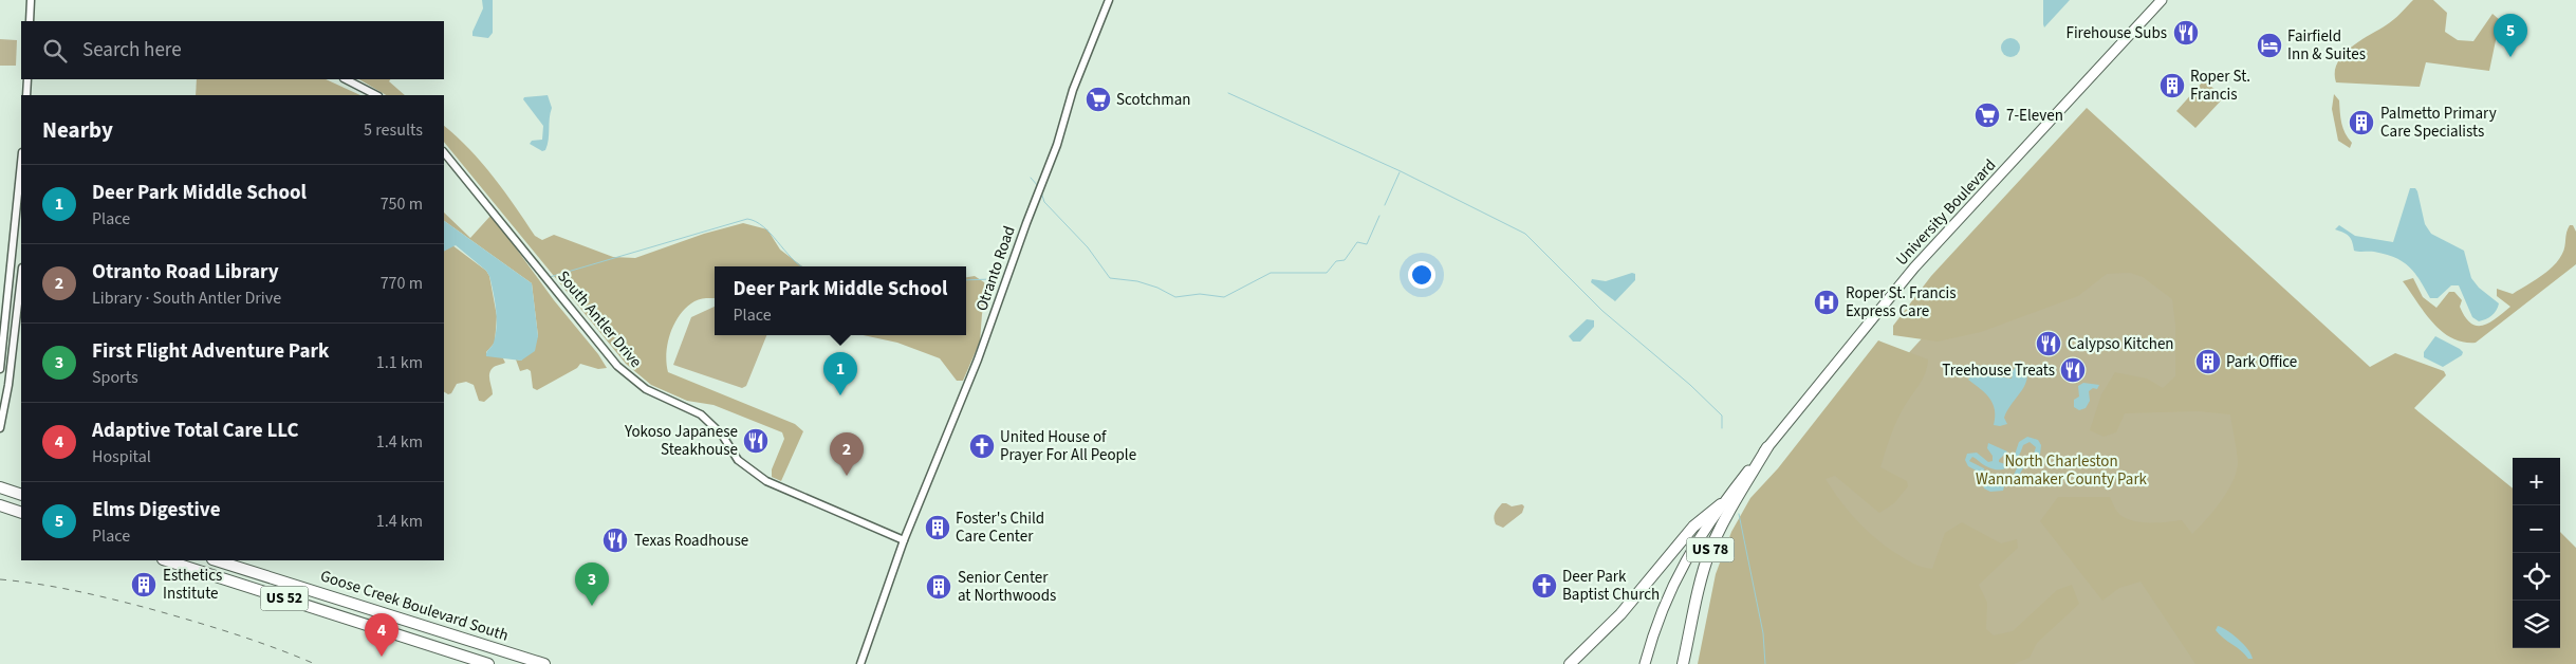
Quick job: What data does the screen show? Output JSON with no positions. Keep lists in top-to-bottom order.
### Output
{
  "streets": {
    "highway": ["US 78", "US 52", "Goose Creek Boulevard South"],
    "main road": ["University Boulevard"],
    "street": ["Otranto Road", "South Antler Drive"]
  },
  "crossings": [
    ["University Boulevard", "US 78"],
    ["Otranto Road", "South Antler Drive"]
  ],
  "parks": ["North Charleston Wannamaker County Park"],
  "places": {
    "restaurant": [
      "Firehouse Subs",
      "Calypso Kitchen",
      "Treehouse Treats",
      "Yokoso Japanese Steakhouse",
      "Texas Roadhouse"
    ],
    "hotel": ["Fairfield Inn & Suites"],
    "building": [
      "Roper St. Francis",
      "Palmetto Primary Care Specialists",
      "Park Office",
      "Foster's Child Care Center",
      "Esthetics Institute",
      "Senior Center at Northwoods"
    ],
    "supermarket": ["Scotchman", "7-Eleven"],
    "hospital": ["Roper St. Francis Express Care"],
    "church": ["United House of Prayer For All People", "Deer Park Baptist Church"]
  },
  "page": {
    "pins": [
      "5",
      "1",
      "2",
      "3",
      "4"
    ],
    "search": "Search here",
    "heading": ["Nearby", "5 results"],
    "list": [
      {
        "mark": "1",
        "name": "Deer Park Middle School",
        "note": "Place",
        "value": "750 m"
      },
      {
        "mark": "2",
        "name": "Otranto Road Library",
        "note": "Library · South Antler Drive",
        "value": "770 m"
      },
      {
        "mark": "3",
        "name": "First Flight Adventure Park",
        "note": "Sports",
        "value": "1.1 km"
      },
      {
        "mark": "4",
        "name": "Adaptive Total Care LLC",
        "note": "Hospital",
        "value": "1.4 km"
      },
      {
        "mark": "5",
        "name": "Elms Digestive",
        "note": "Place",
        "value": "1.4 km"
      }
    ],
    "popup": ["Deer Park Middle School", "Place"],
    "map_buttons": ["+", "−"]
  }
}
